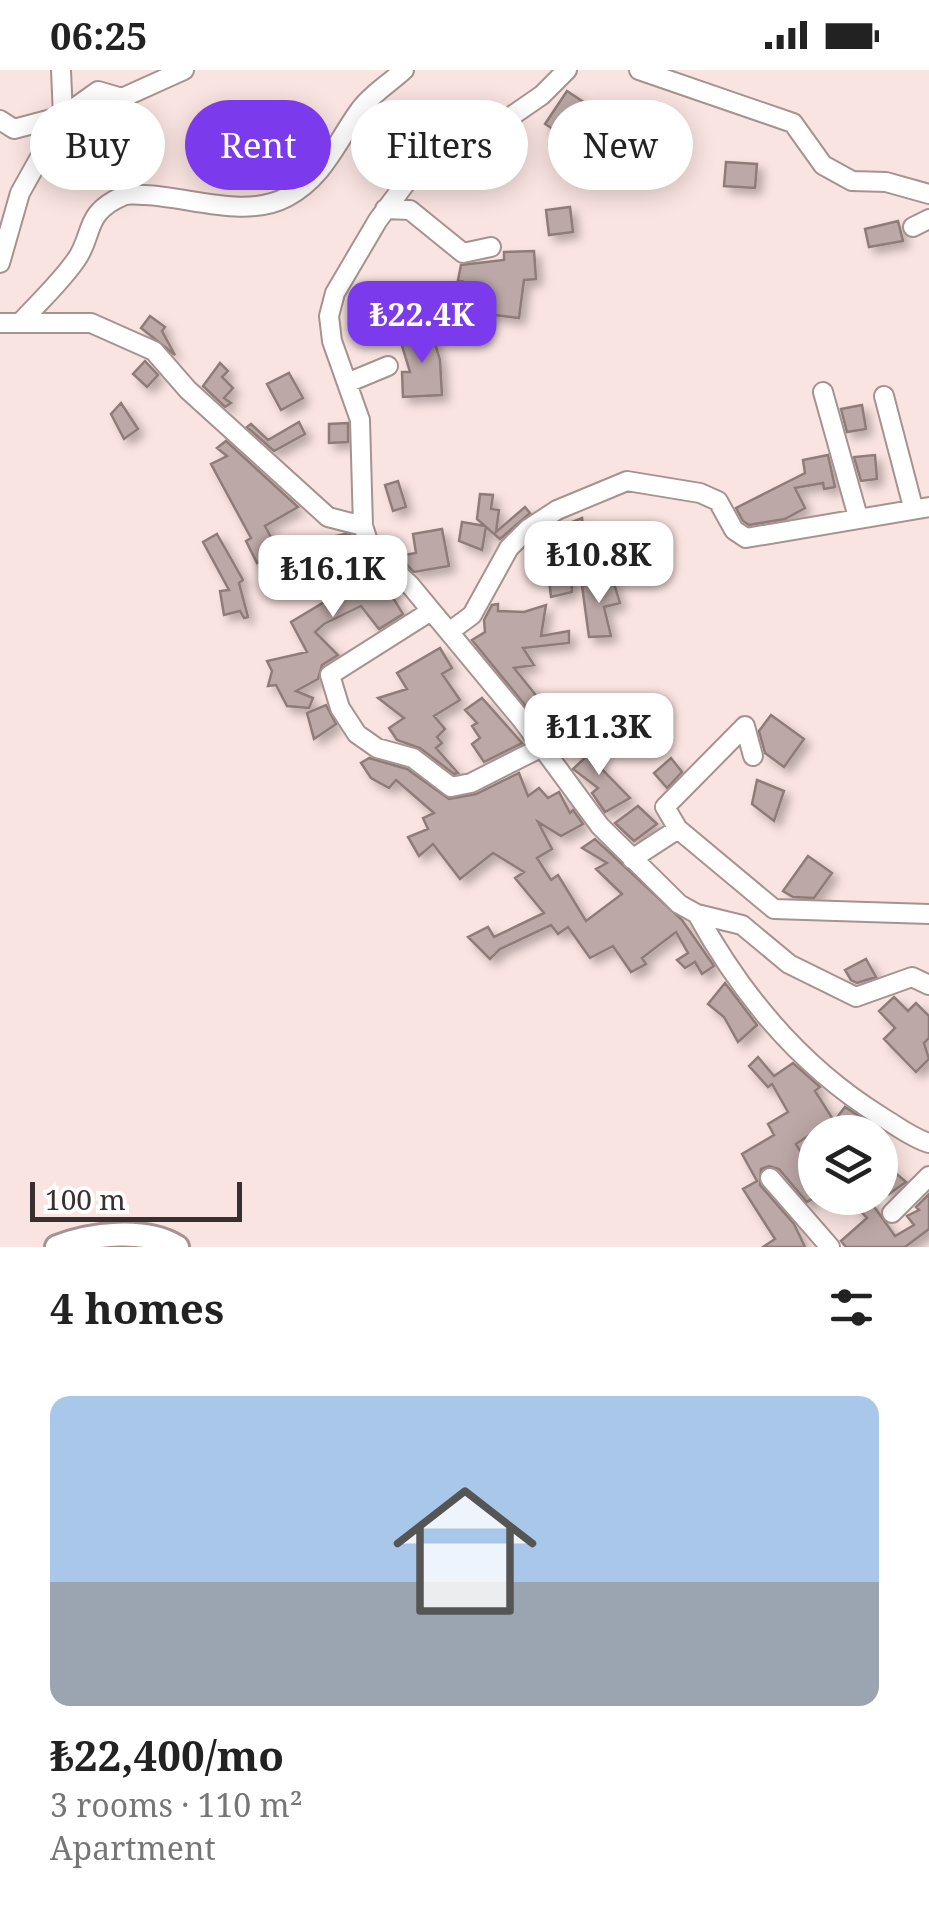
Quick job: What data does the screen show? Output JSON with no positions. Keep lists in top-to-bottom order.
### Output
{
  "scale_bar": "100 m",
  "page": {
    "status": "06:25",
    "chip": [
      "Buy",
      "Rent",
      "Filters",
      "New"
    ],
    "price": [
      "₺22.4K",
      "₺10.8K",
      "₺16.1K",
      "₺11.3K"
    ],
    "scale": "100 m",
    "heading": "4 homes",
    "list": [
      {
        "name": "₺22,400/mo",
        "note": "3 rooms · 110 m² · Apartment"
      }
    ]
  }
}
